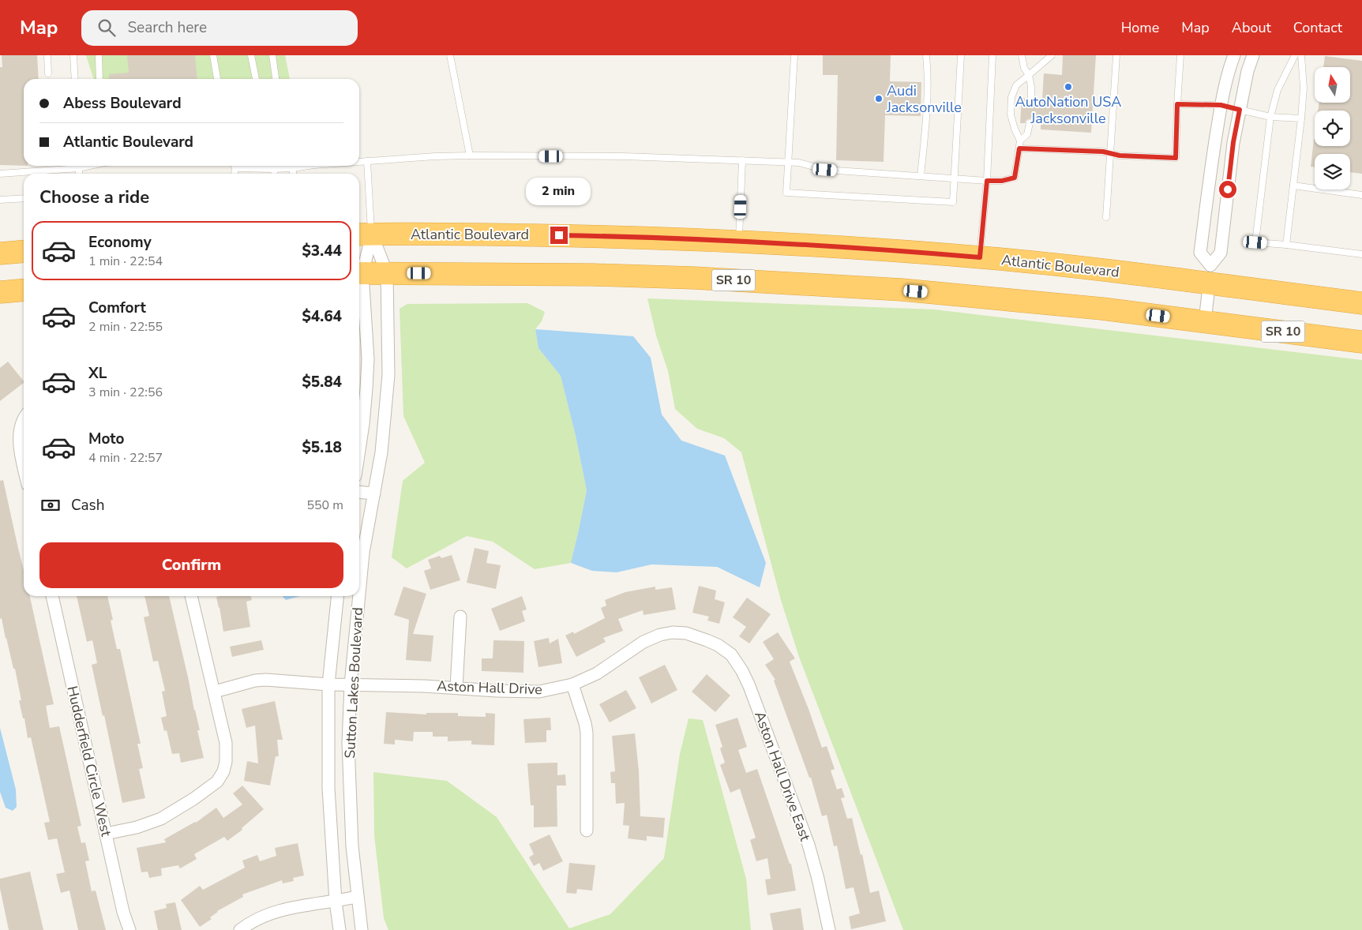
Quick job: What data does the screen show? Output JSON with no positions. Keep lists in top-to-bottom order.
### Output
{
  "streets": {
    "highway": ["Atlantic Boulevard", "SR 10"],
    "street": [
      "Sutton Lakes Boulevard",
      "Aston Hall Drive",
      "Hudderfield Circle West",
      "Aston Hall Drive East"
    ]
  },
  "crossings": [
    ["Atlantic Boulevard", "Sutton Lakes Boulevard"],
    ["SR 10", "Sutton Lakes Boulevard"],
    ["Sutton Lakes Boulevard", "Aston Hall Drive"],
    ["Aston Hall Drive", "Aston Hall Drive East"]
  ],
  "places": ["AutoNation USA Jacksonville", "Audi Jacksonville"],
  "north": "top",
  "page": {
    "header": "Map",
    "search": "Search here",
    "nav": [
      "Home",
      "Map",
      "About",
      "Contact"
    ],
    "banner": ["Abess Boulevard", "Atlantic Boulevard"],
    "heading": "Choose a ride",
    "bubble": "2 min",
    "list": [
      {
        "name": "Economy",
        "note": "1 min · 22:54",
        "value": "$3.44"
      },
      {
        "name": "Comfort",
        "note": "2 min · 22:55",
        "value": "$4.64"
      },
      {
        "name": "XL",
        "note": "3 min · 22:56",
        "value": "$5.84"
      },
      {
        "name": "Moto",
        "note": "4 min · 22:57",
        "value": "$5.18"
      }
    ],
    "pay": ["Cash", "550 m"],
    "buttons": "Confirm"
  }
}
